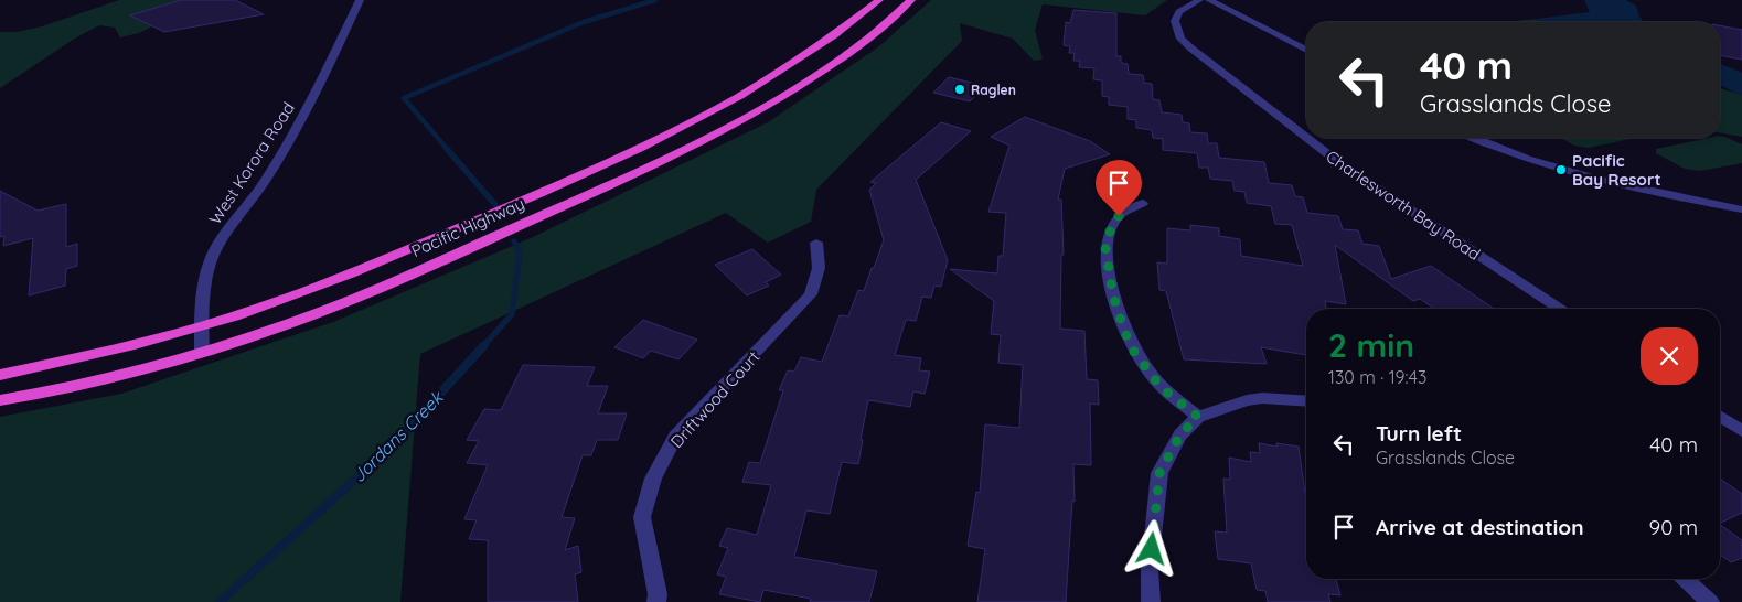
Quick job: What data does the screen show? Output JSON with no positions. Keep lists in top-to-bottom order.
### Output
{
  "streets": {
    "highway": ["Pacific Highway"],
    "street": ["West Korora Road", "Charlesworth Bay Road", "Driftwood Court"]
  },
  "crossings": [
    ["West Korora Road", "Pacific Highway"]
  ],
  "water": ["Jordans Creek"],
  "places": ["Raglen", "Pacific Bay Resort"],
  "page": {
    "turn": ["40 m", "Grasslands Close"],
    "heading": ["2 min", "130 m · 19:43"],
    "list": [
      {
        "name": "Turn left",
        "note": "Grasslands Close",
        "value": "40 m"
      },
      {
        "name": "Arrive at destination",
        "value": "90 m"
      }
    ]
  }
}
